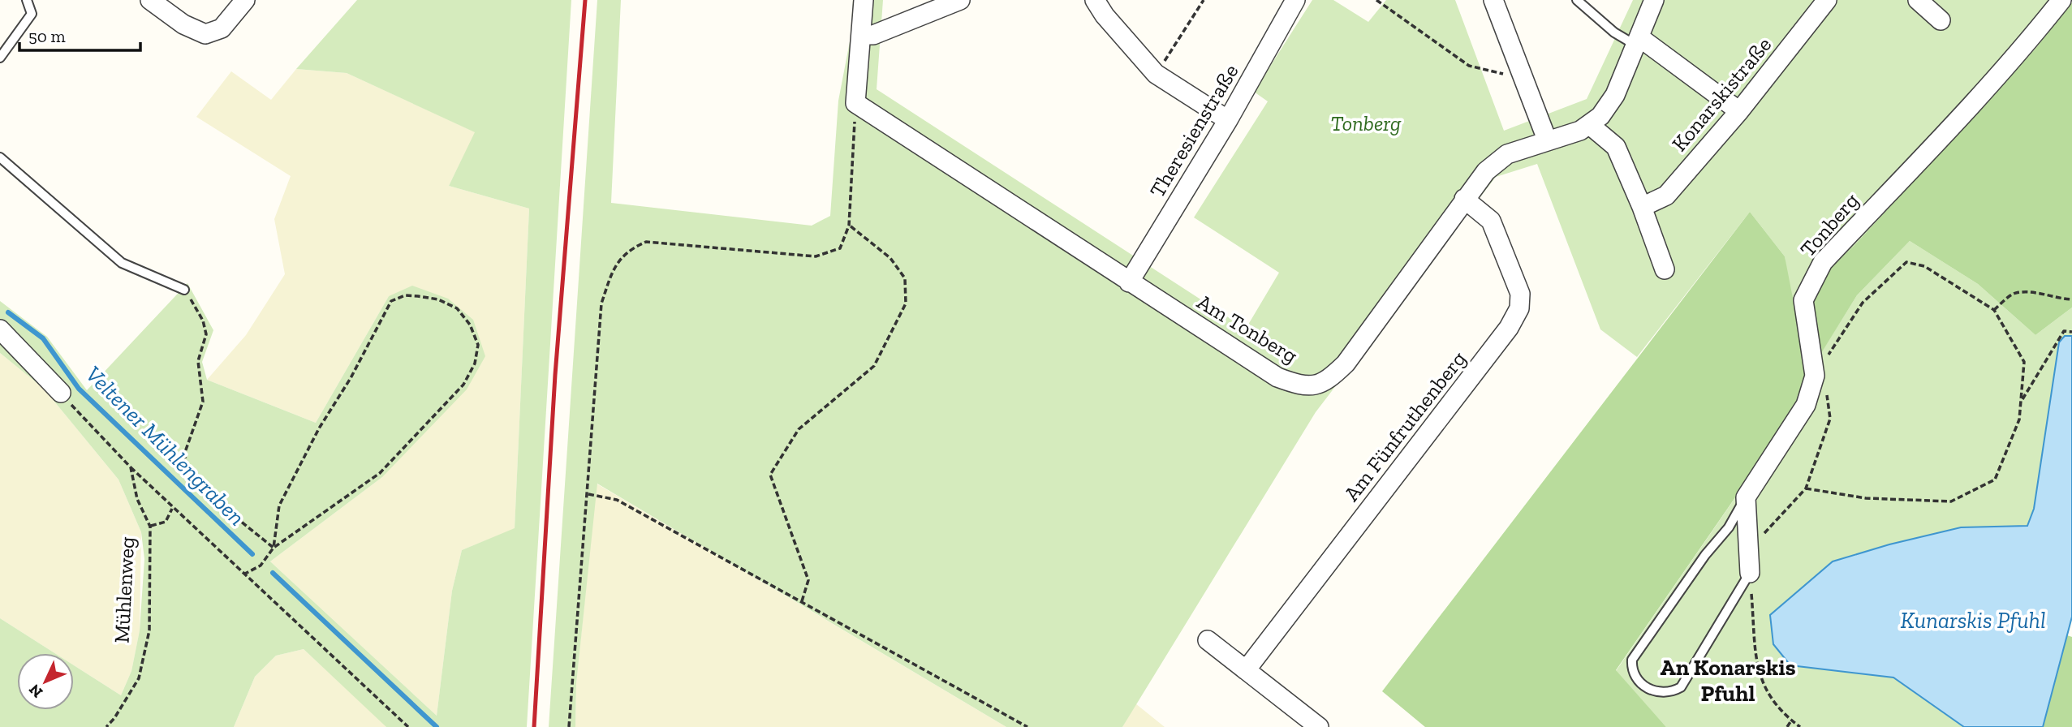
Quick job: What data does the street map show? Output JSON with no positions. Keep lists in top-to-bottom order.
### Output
{
  "streets": {
    "street": [
      "Konarskistraße",
      "Theresienstraße",
      "Tonberg",
      "Am Tonberg",
      "Am Fünfruthenberg"
    ],
    "path": ["Mühlenweg"]
  },
  "crossings": [
    ["Theresienstraße", "Am Tonberg"],
    ["Am Tonberg", "Am Fünfruthenberg"]
  ],
  "districts": ["An Konarskis Pfuhl"],
  "water": ["Veltener Mühlengraben", "Kunarskis Pfuhl"],
  "parks": ["Tonberg"],
  "scale_bar": "50 m",
  "north": "bottom left"
}
